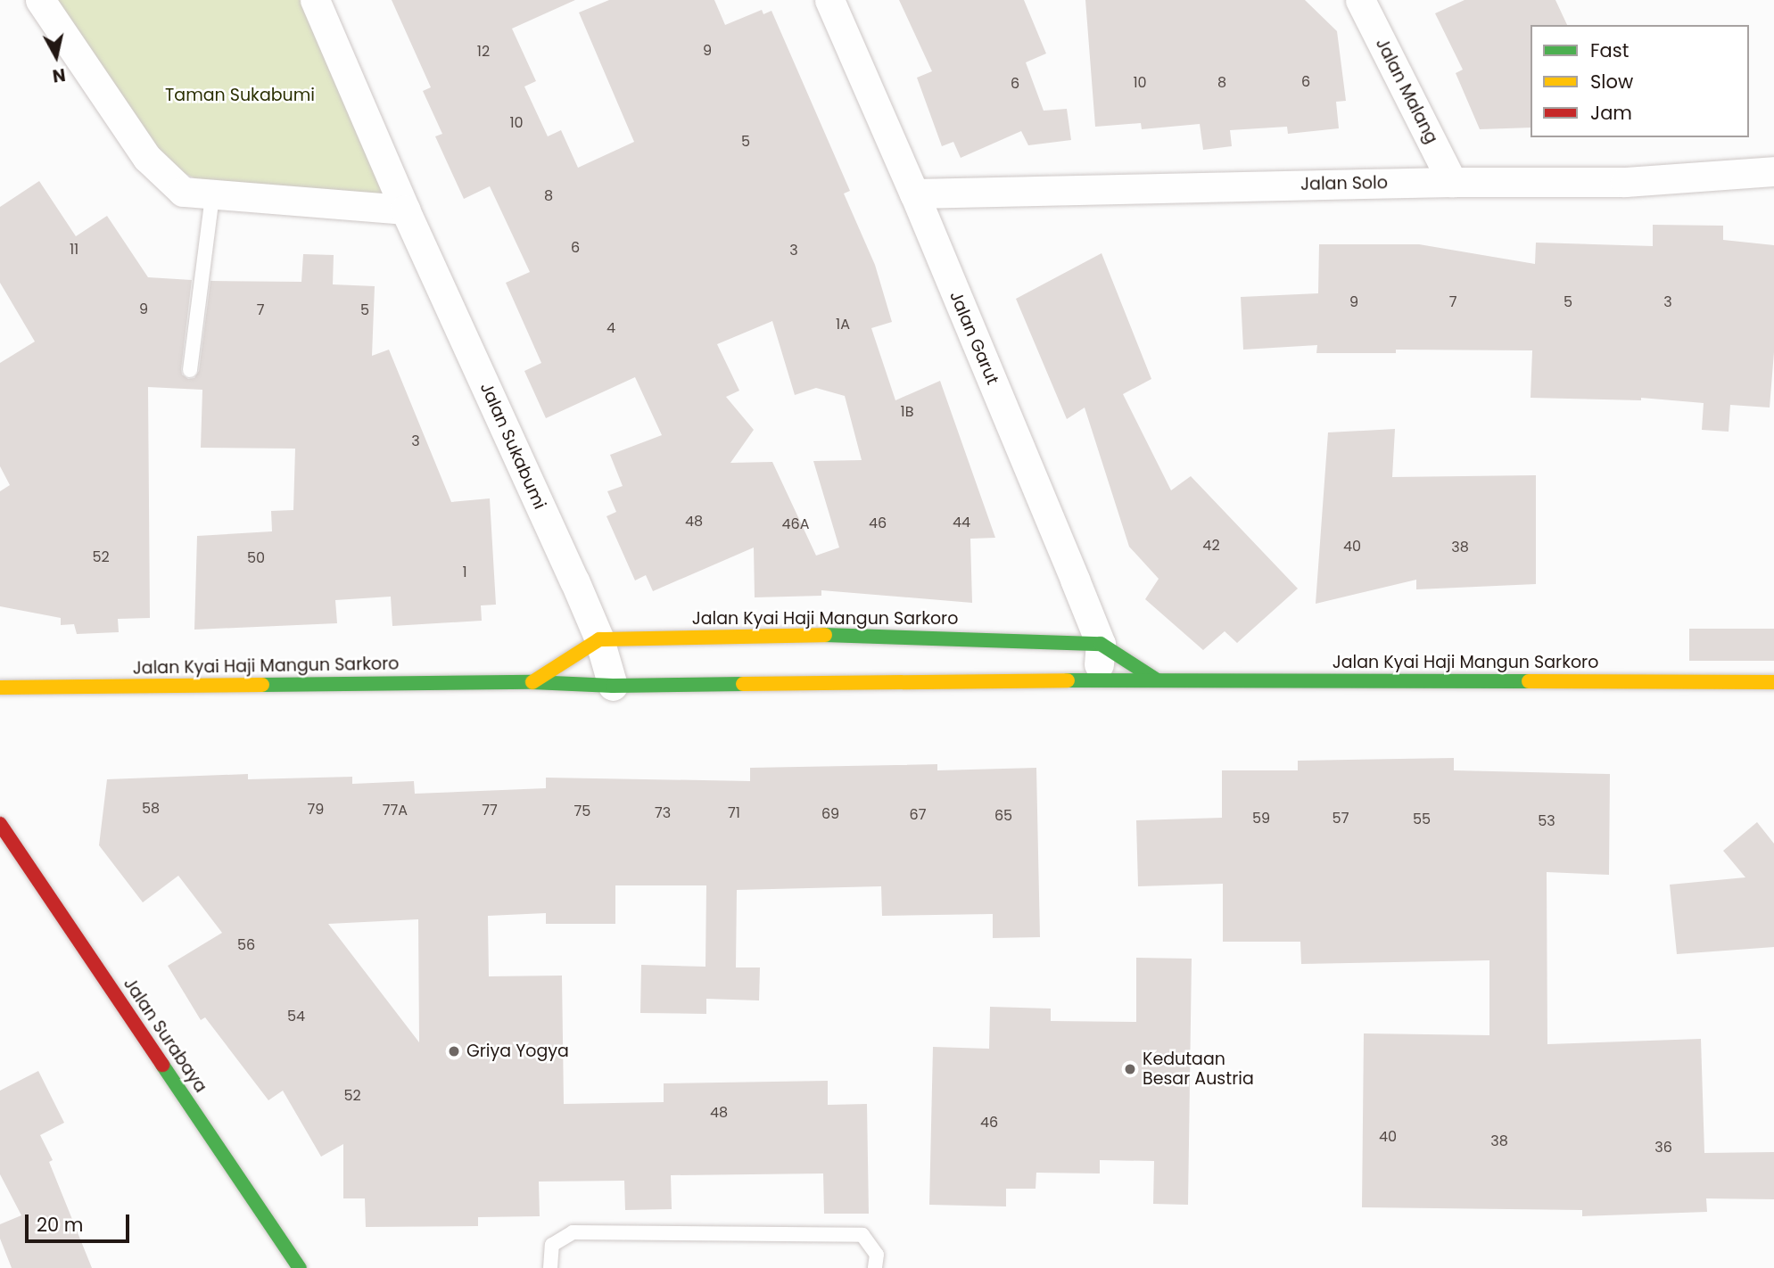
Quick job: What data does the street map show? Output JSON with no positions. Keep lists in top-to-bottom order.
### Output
{
  "streets": {
    "street": [
      "Jalan Malang",
      "Jalan Solo",
      "Jalan Garut",
      "Jalan Sukabumi",
      "Jalan Kyai Haji Mangun Sarkoro",
      "Jalan Surabaya"
    ]
  },
  "crossings": [
    ["Jalan Malang", "Jalan Solo"],
    ["Jalan Solo", "Jalan Garut"],
    ["Jalan Garut", "Jalan Kyai Haji Mangun Sarkoro"],
    ["Jalan Sukabumi", "Jalan Kyai Haji Mangun Sarkoro"]
  ],
  "parks": ["Taman Sukabumi"],
  "places": ["Griya Yogya", "Kedutaan Besar Austria"],
  "house_numbers": [
    "9",
    "12",
    "6",
    "10",
    "8",
    "6",
    "10",
    "5",
    "8",
    "6",
    "11",
    "3",
    "9",
    "7",
    "5",
    "3",
    "9",
    "7",
    "5",
    "1A",
    "4",
    "1B",
    "3",
    "48",
    "44",
    "46",
    "46A",
    "42",
    "40",
    "38",
    "52",
    "50",
    "1",
    "58",
    "79",
    "77A",
    "77",
    "75",
    "73",
    "71",
    "69",
    "67",
    "65",
    "59",
    "57",
    "55",
    "53",
    "56",
    "54",
    "52",
    "48",
    "46",
    "40",
    "38",
    "36"
  ],
  "legend": ["Fast", "Slow", "Jam"],
  "scale_bar": "20 m",
  "north": "bottom"
}
